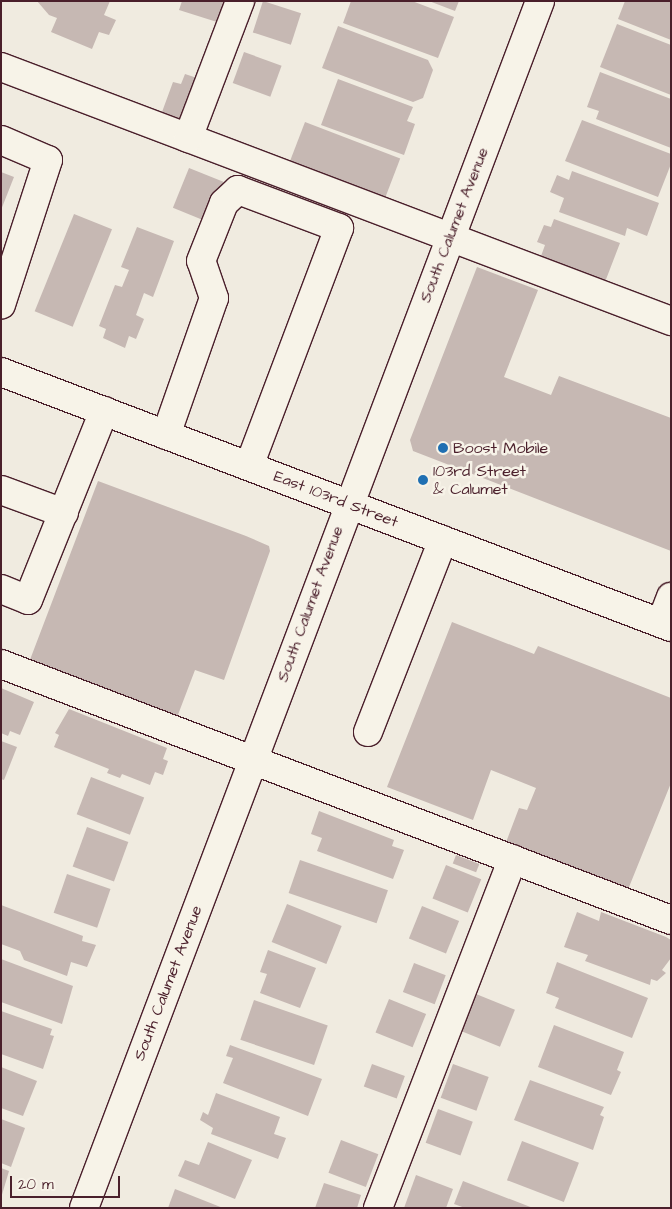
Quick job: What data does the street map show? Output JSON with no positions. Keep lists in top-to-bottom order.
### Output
{
  "streets": {
    "street": ["South Calumet Avenue", "East 103rd Street"]
  },
  "crossings": [
    ["South Calumet Avenue", "East 103rd Street"]
  ],
  "places": ["Boost Mobile", "103rd Street & Calumet"],
  "scale_bar": "20 m"
}
